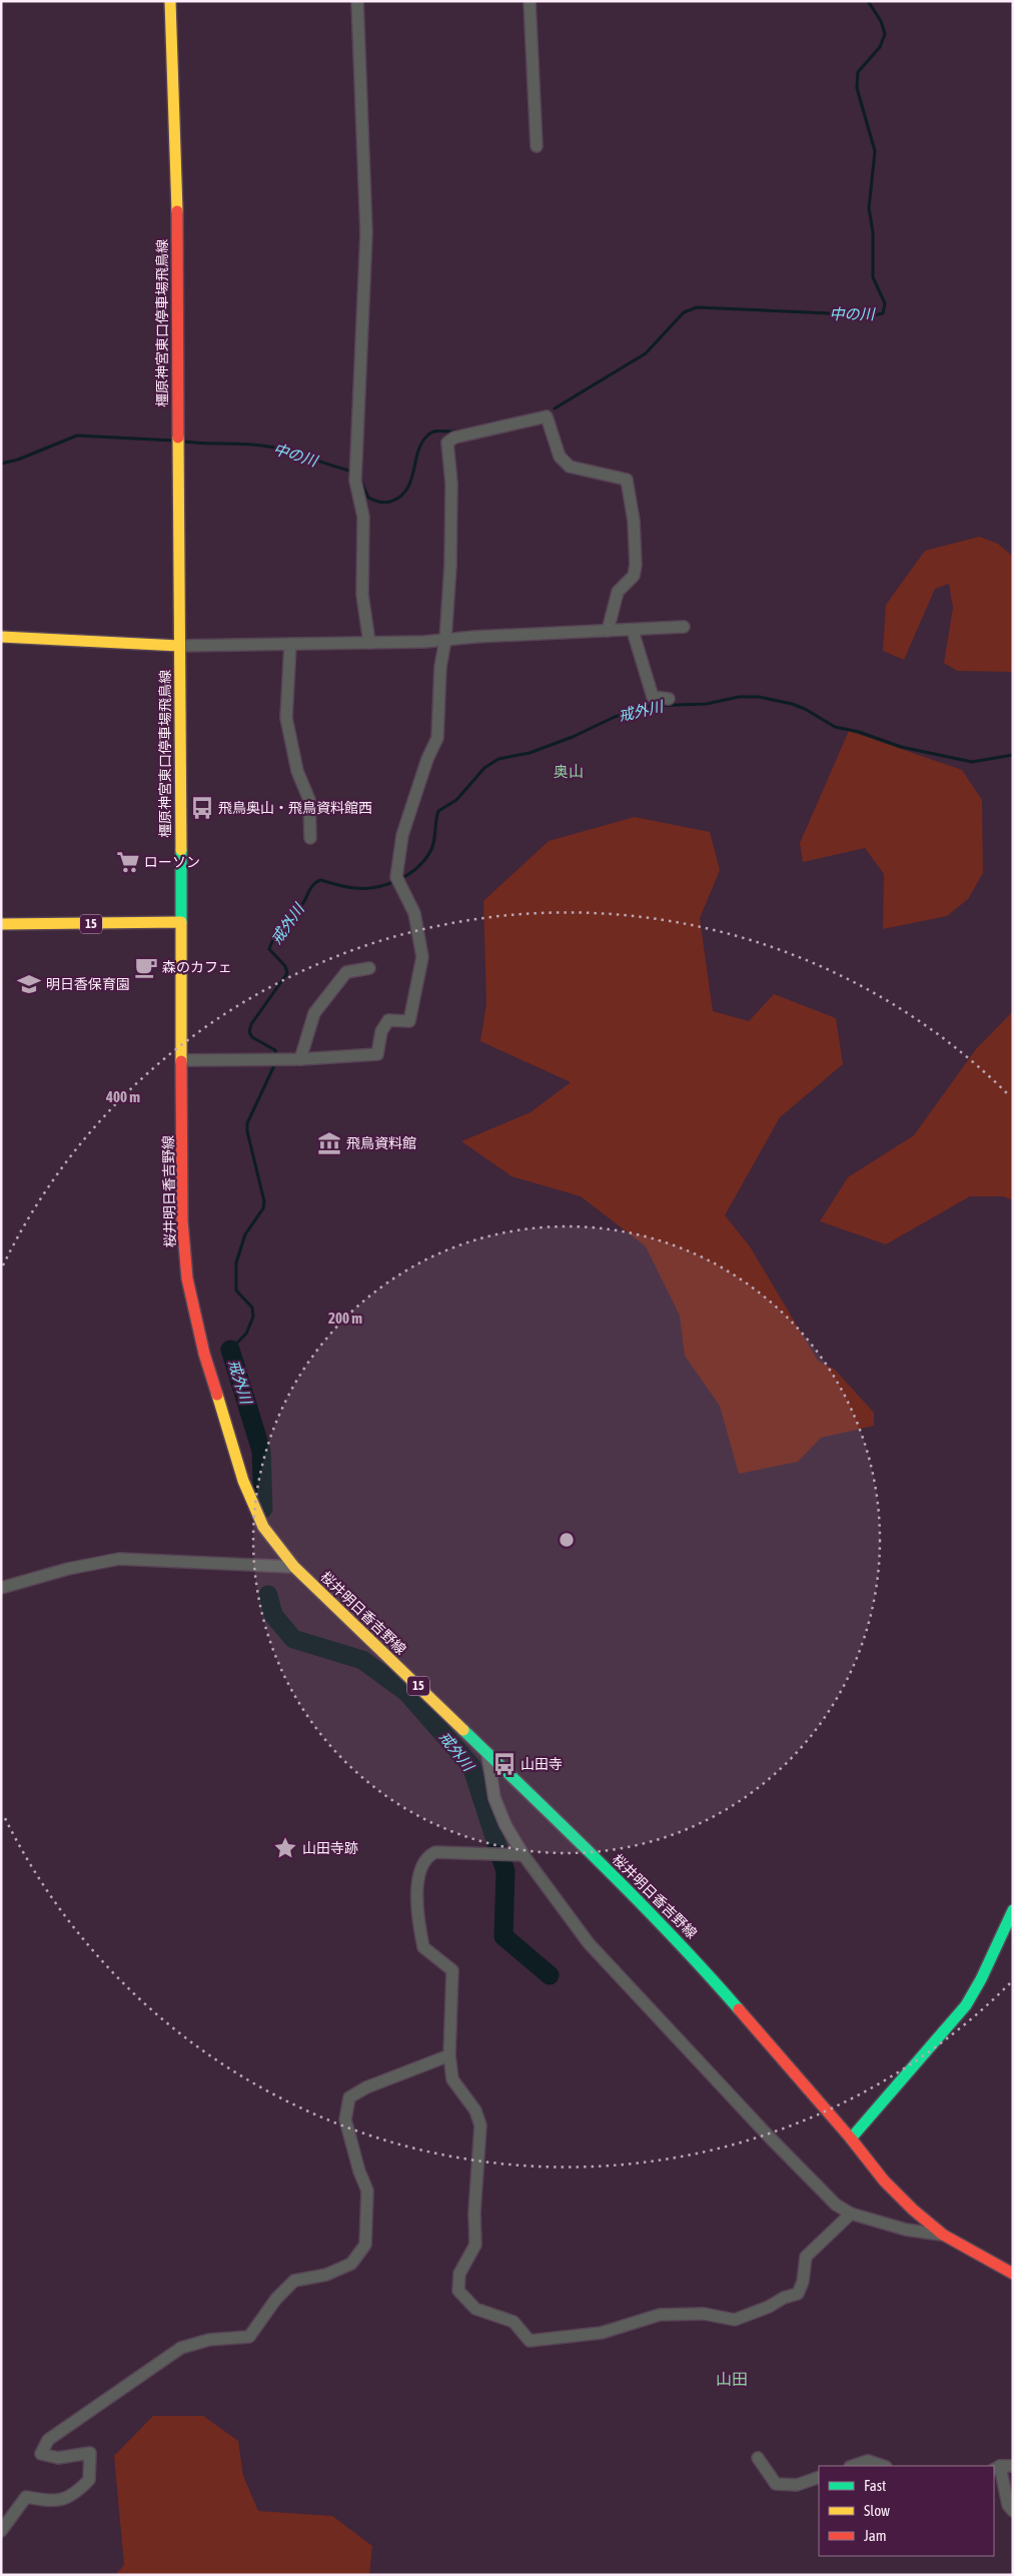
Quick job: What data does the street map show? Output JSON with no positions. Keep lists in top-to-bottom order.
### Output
{
  "streets": {
    "main road": ["橿原神宮東口停車場飛鳥線", "15", "桜井明日香吉野線"]
  },
  "crossings": [
    ["橿原神宮東口停車場飛鳥線", "15"],
    ["橿原神宮東口停車場飛鳥線", "桜井明日香吉野線"],
    ["15", "桜井明日香吉野線"]
  ],
  "districts": ["奥山", "山田"],
  "water": ["中の川", "戒外川"],
  "places": {
    "bus stop": ["飛鳥奥山・飛鳥資料館西", "山田寺"],
    "supermarket": ["ローソン"],
    "cafe": ["森のカフェ"],
    "school or university": ["明日香保育園"],
    "museum": ["飛鳥資料館"],
    "place": ["山田寺跡"]
  },
  "legend": ["Fast", "Slow", "Jam"],
  "rings": ["400 m", "200 m"]
}
